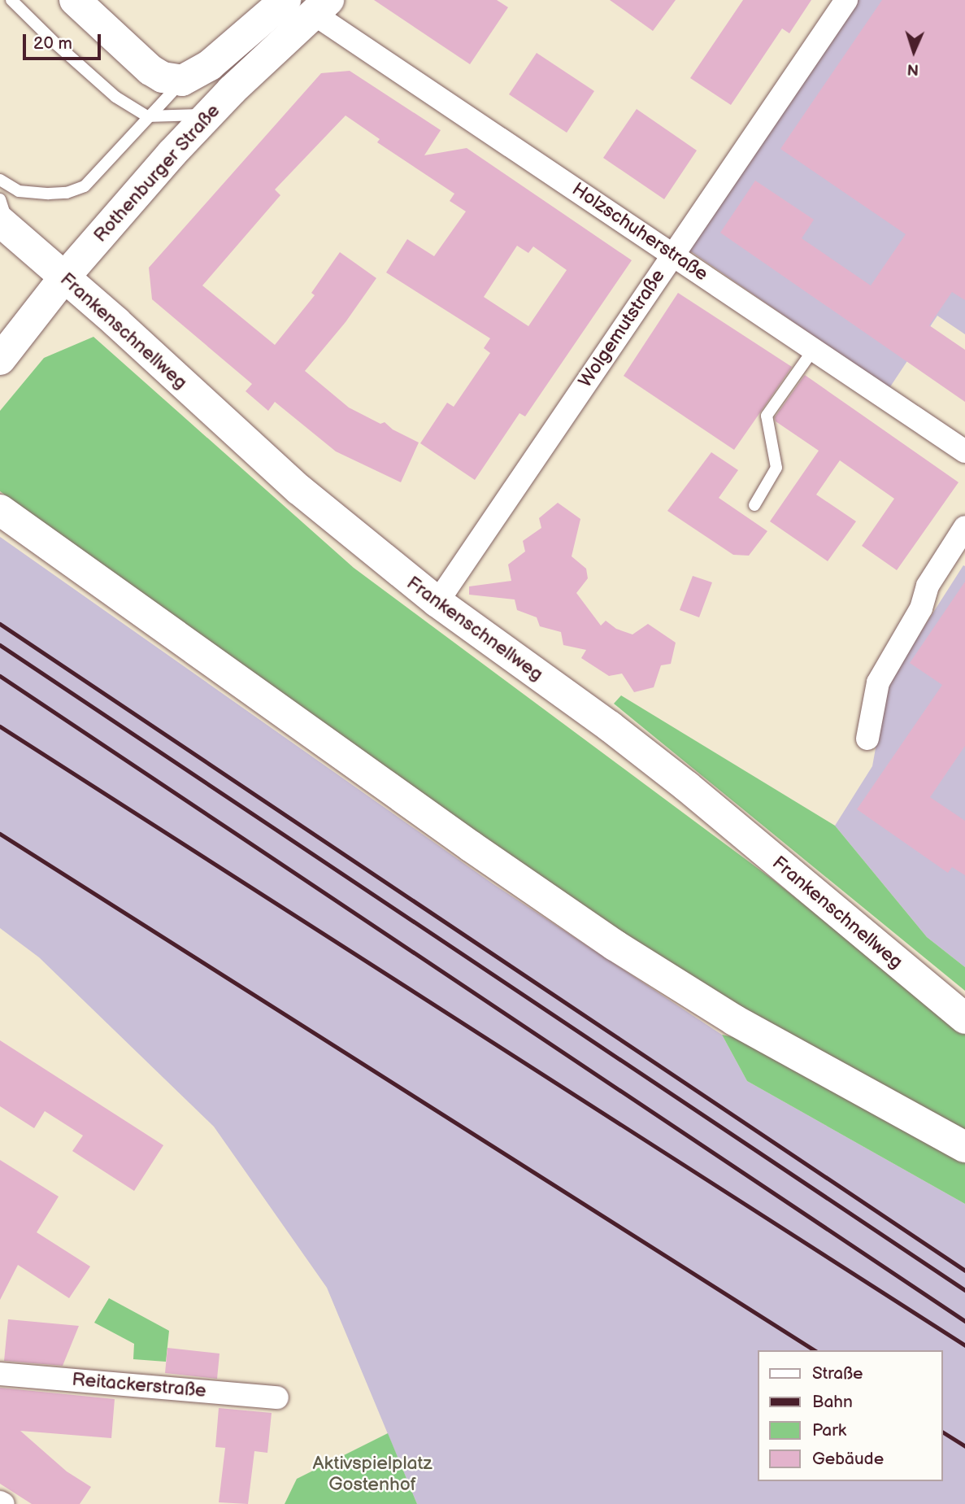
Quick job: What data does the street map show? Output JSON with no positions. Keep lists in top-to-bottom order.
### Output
{
  "streets": {
    "main road": ["Rothenburger Straße", "Frankenschnellweg"],
    "street": ["Holzschuherstraße", "Wolgemutstraße", "Reitackerstraße"]
  },
  "crossings": [
    ["Rothenburger Straße", "Holzschuherstraße"],
    ["Rothenburger Straße", "Frankenschnellweg"],
    ["Holzschuherstraße", "Wolgemutstraße"],
    ["Wolgemutstraße", "Frankenschnellweg"]
  ],
  "parks": ["Aktivspielplatz Gostenhof"],
  "legend": [
    "Straße",
    "Bahn",
    "Park",
    "Gebäude"
  ],
  "scale_bar": "20 m",
  "north": "bottom"
}
